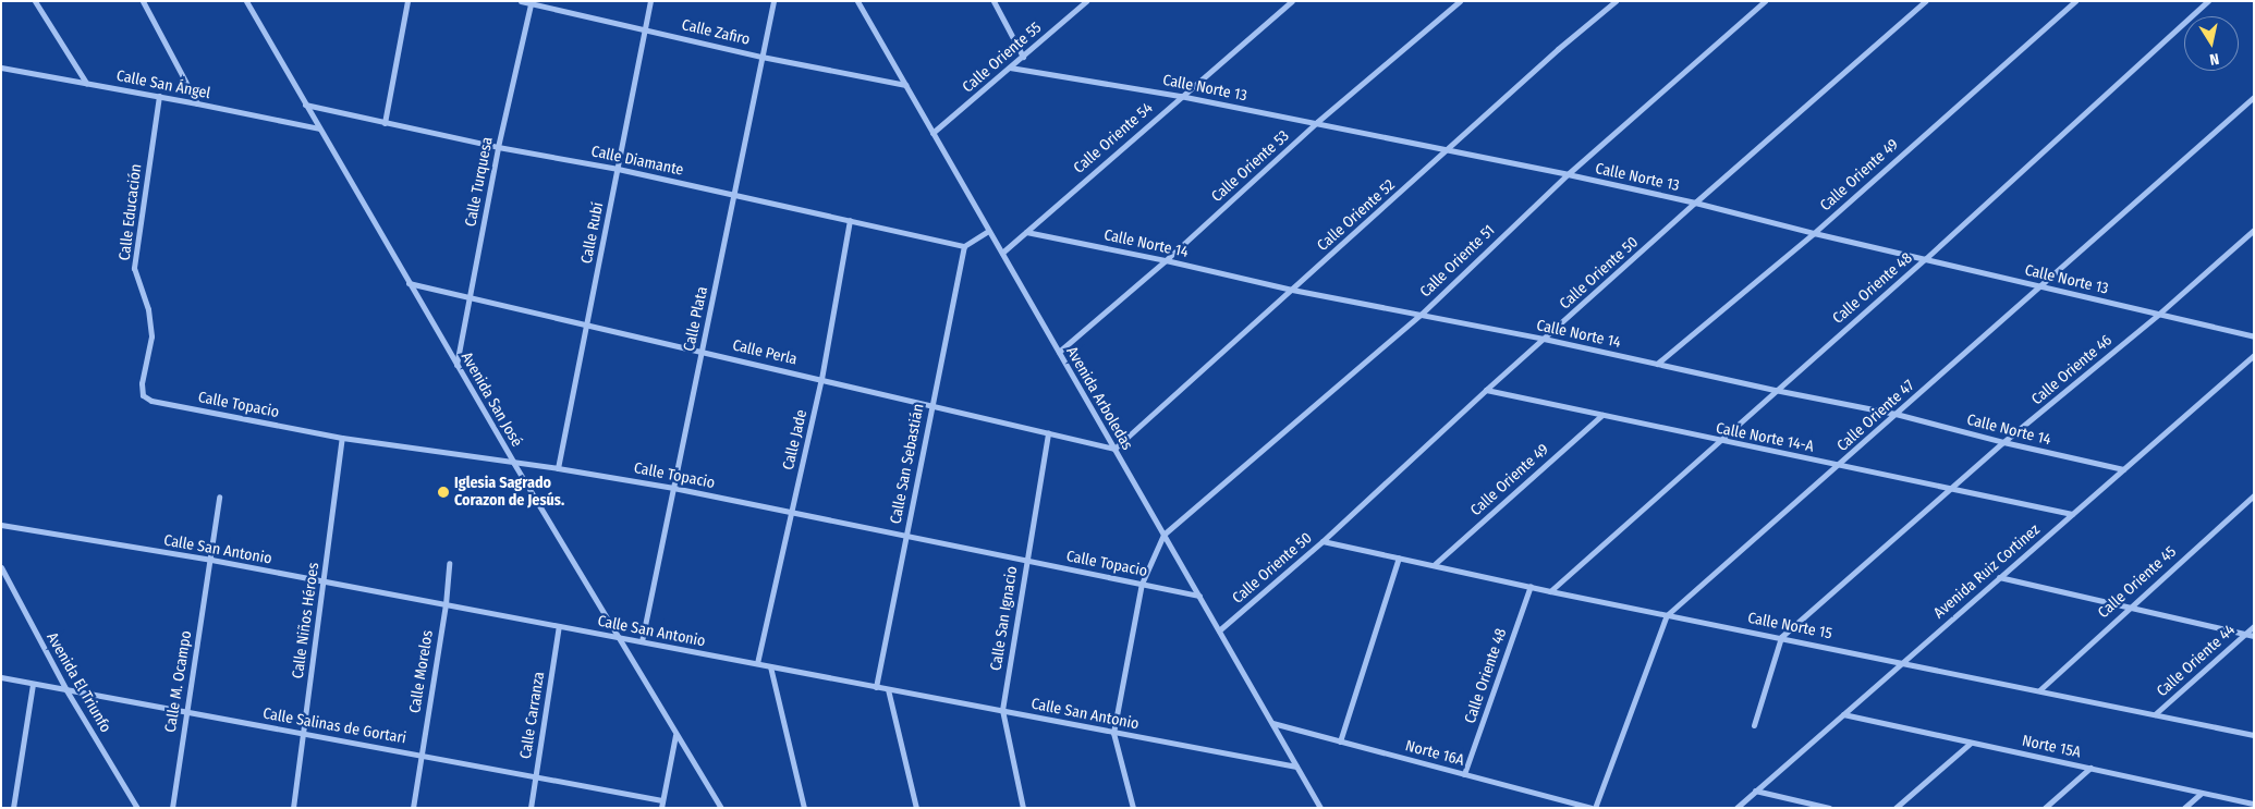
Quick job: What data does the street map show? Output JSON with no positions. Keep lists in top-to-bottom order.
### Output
{
  "streets": {
    "street": [
      "Calle Zafiro",
      "Calle Oriente 55",
      "Calle San Ángel",
      "Calle Norte 13",
      "Calle Oriente 54",
      "Calle Diamante",
      "Calle Oriente 53",
      "Calle Oriente 49",
      "Calle Turquesa",
      "Calle Educación",
      "Calle Oriente 52",
      "Calle Rubí",
      "Calle Norte 14",
      "Calle Oriente 51",
      "Calle Oriente 50",
      "Calle Oriente 48",
      "Calle Plata",
      "Calle Perla",
      "Calle Oriente 46",
      "Avenida Arboledas",
      "Avenida San José",
      "Calle Topacio",
      "Calle Oriente 47",
      "Calle Norte 14-A",
      "Calle Jade",
      "Calle San Sebastián",
      "Calle San Antonio",
      "Avenida Ruiz Cortinez",
      "Calle Oriente 45",
      "Calle San Ignacio",
      "Calle Niños Héroes",
      "Calle Norte 15",
      "Calle Oriente 44",
      "Calle Morelos",
      "Calle M. Ocampo",
      "Avenida El Triunfo",
      "Calle Carranza",
      "Calle Salinas de Gortari",
      "Norte 15A",
      "Norte 16A"
    ]
  },
  "crossings": [
    ["Calle Zafiro", "Calle Turquesa"],
    ["Calle Zafiro", "Calle Rubí"],
    ["Calle Zafiro", "Calle Plata"],
    ["Calle Zafiro", "Avenida Arboledas"],
    ["Calle Oriente 55", "Calle Norte 13"],
    ["Calle Oriente 55", "Avenida Arboledas"],
    ["Calle San Ángel", "Calle Educación"],
    ["Calle San Ángel", "Avenida San José"],
    ["Calle Norte 13", "Calle Oriente 54"],
    ["Calle Norte 13", "Calle Oriente 53"],
    ["Calle Norte 13", "Calle Oriente 49"],
    ["Calle Norte 13", "Calle Oriente 52"],
    ["Calle Norte 13", "Calle Oriente 51"],
    ["Calle Norte 13", "Calle Oriente 50"],
    ["Calle Norte 13", "Calle Oriente 48"],
    ["Calle Norte 13", "Calle Oriente 46"],
    ["Calle Norte 13", "Calle Oriente 47"],
    ["Calle Oriente 54", "Calle Norte 14"],
    ["Calle Oriente 54", "Avenida Arboledas"],
    ["Calle Diamante", "Calle Turquesa"],
    ["Calle Diamante", "Calle Rubí"],
    ["Calle Diamante", "Calle Plata"],
    ["Calle Diamante", "Avenida San José"],
    ["Calle Diamante", "Calle Jade"],
    ["Calle Diamante", "Calle San Sebastián"],
    ["Calle Oriente 53", "Calle Norte 14"],
    ["Calle Oriente 53", "Avenida Arboledas"],
    ["Calle Oriente 49", "Calle Norte 14"],
    ["Calle Oriente 49", "Calle Norte 14-A"],
    ["Calle Oriente 49", "Calle Norte 15"],
    ["Calle Turquesa", "Calle Perla"],
    ["Calle Turquesa", "Avenida San José"],
    ["Calle Educación", "Calle Topacio"],
    ["Calle Oriente 52", "Calle Norte 14"],
    ["Calle Oriente 52", "Calle Perla"],
    ["Calle Oriente 52", "Avenida Arboledas"],
    ["Calle Rubí", "Calle Perla"],
    ["Calle Rubí", "Calle Topacio"],
    ["Calle Norte 14", "Calle Oriente 51"],
    ["Calle Norte 14", "Calle Oriente 50"],
    ["Calle Norte 14", "Calle Oriente 48"],
    ["Calle Norte 14", "Calle Oriente 46"],
    ["Calle Norte 14", "Calle Oriente 47"],
    ["Calle Norte 14", "Avenida Ruiz Cortinez"],
    ["Calle Oriente 51", "Avenida Arboledas"],
    ["Calle Oriente 50", "Avenida Arboledas"],
    ["Calle Oriente 50", "Calle Norte 14-A"],
    ["Calle Oriente 50", "Calle Norte 15"],
    ["Calle Oriente 48", "Calle Norte 14-A"],
    ["Calle Oriente 48", "Calle Norte 15"],
    ["Calle Oriente 48", "Norte 16A"],
    ["Calle Plata", "Calle Perla"],
    ["Calle Plata", "Calle Topacio"],
    ["Calle Plata", "Calle San Antonio"],
    ["Calle Perla", "Avenida Arboledas"],
    ["Calle Perla", "Avenida San José"],
    ["Calle Perla", "Calle Jade"],
    ["Calle Perla", "Calle San Sebastián"],
    ["Calle Perla", "Calle San Ignacio"],
    ["Calle Oriente 46", "Calle Norte 14-A"],
    ["Calle Oriente 46", "Calle Norte 15"],
    ["Avenida Arboledas", "Calle Topacio"],
    ["Avenida Arboledas", "Calle San Antonio"],
    ["Avenida Arboledas", "Norte 16A"],
    ["Avenida San José", "Calle Topacio"],
    ["Avenida San José", "Calle San Antonio"],
    ["Calle Topacio", "Calle Jade"],
    ["Calle Topacio", "Calle San Sebastián"],
    ["Calle Topacio", "Calle San Ignacio"],
    ["Calle Topacio", "Calle Niños Héroes"],
    ["Calle Oriente 47", "Calle Norte 14-A"],
    ["Calle Oriente 47", "Calle Norte 15"],
    ["Calle Oriente 47", "Norte 16A"],
    ["Calle Norte 14-A", "Avenida Ruiz Cortinez"],
    ["Calle Jade", "Calle San Antonio"],
    ["Calle San Sebastián", "Calle San Antonio"],
    ["Calle San Antonio", "Calle San Ignacio"],
    ["Calle San Antonio", "Calle Niños Héroes"],
    ["Calle San Antonio", "Calle Morelos"],
    ["Calle San Antonio", "Calle M. Ocampo"],
    ["Calle San Antonio", "Calle Carranza"],
    ["Avenida Ruiz Cortinez", "Calle Norte 15"],
    ["Avenida Ruiz Cortinez", "Norte 15A"],
    ["Calle Oriente 45", "Calle Norte 15"],
    ["Calle Niños Héroes", "Calle Salinas de Gortari"],
    ["Calle Norte 15", "Calle Oriente 44"],
    ["Calle Morelos", "Calle Salinas de Gortari"],
    ["Calle M. Ocampo", "Calle Salinas de Gortari"],
    ["Avenida El Triunfo", "Calle Salinas de Gortari"],
    ["Calle Carranza", "Calle Salinas de Gortari"]
  ],
  "places": ["Iglesia Sagrado Corazon de Jesús."],
  "north": "bottom"
}
